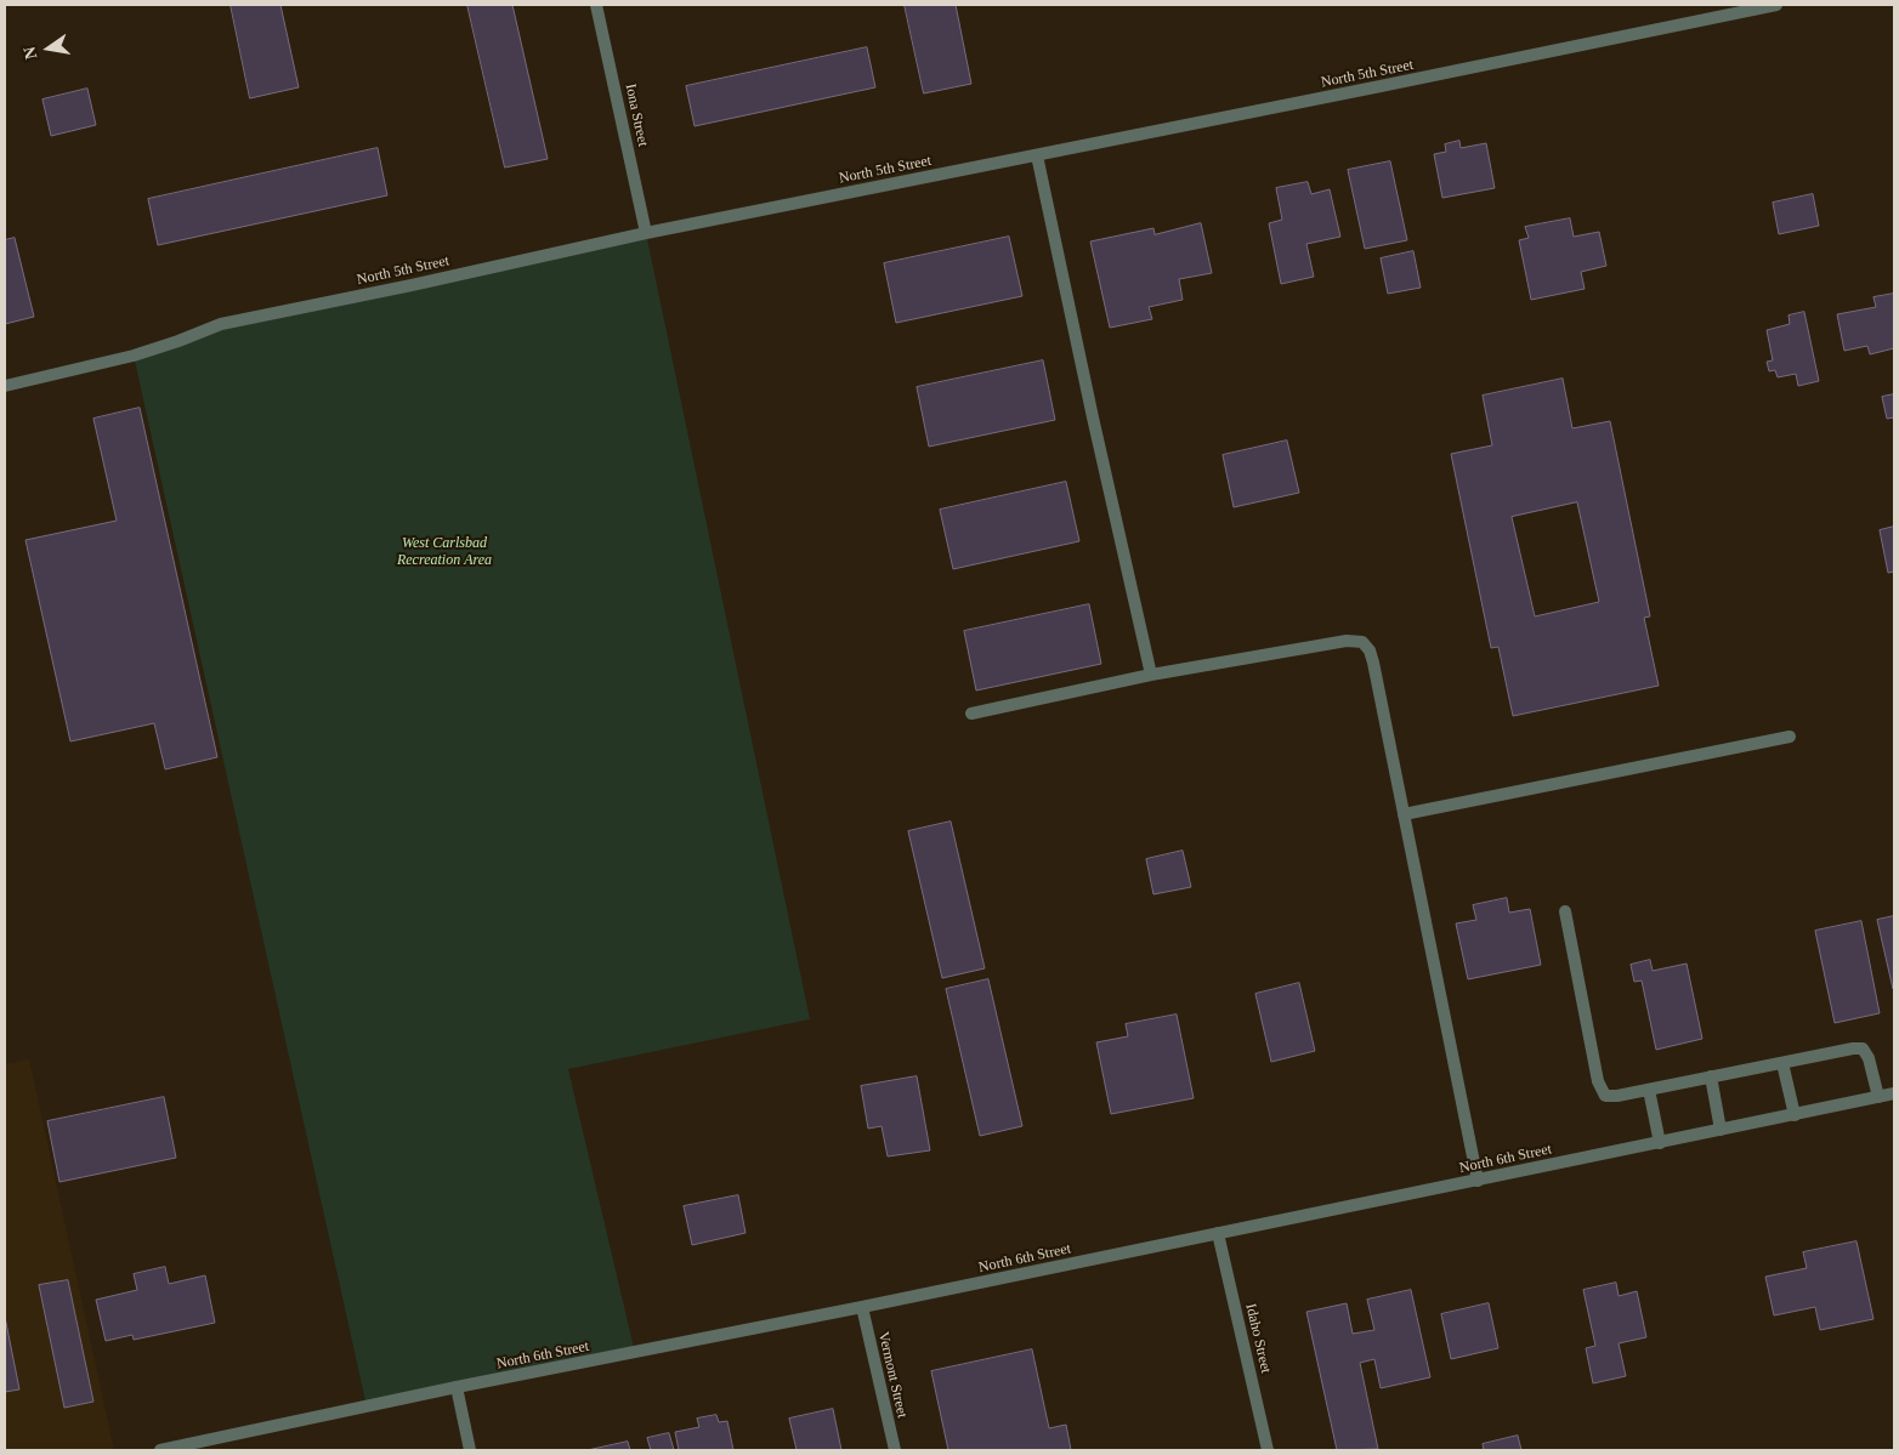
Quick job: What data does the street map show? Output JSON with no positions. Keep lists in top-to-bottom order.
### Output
{
  "streets": {
    "street": [
      "North 5th Street",
      "Iona Street",
      "North 6th Street",
      "Idaho Street",
      "Vermont Street"
    ]
  },
  "crossings": [
    ["North 5th Street", "Iona Street"],
    ["North 6th Street", "Idaho Street"],
    ["North 6th Street", "Vermont Street"]
  ],
  "parks": ["West Carlsbad Recreation Area"],
  "north": "left"
}
